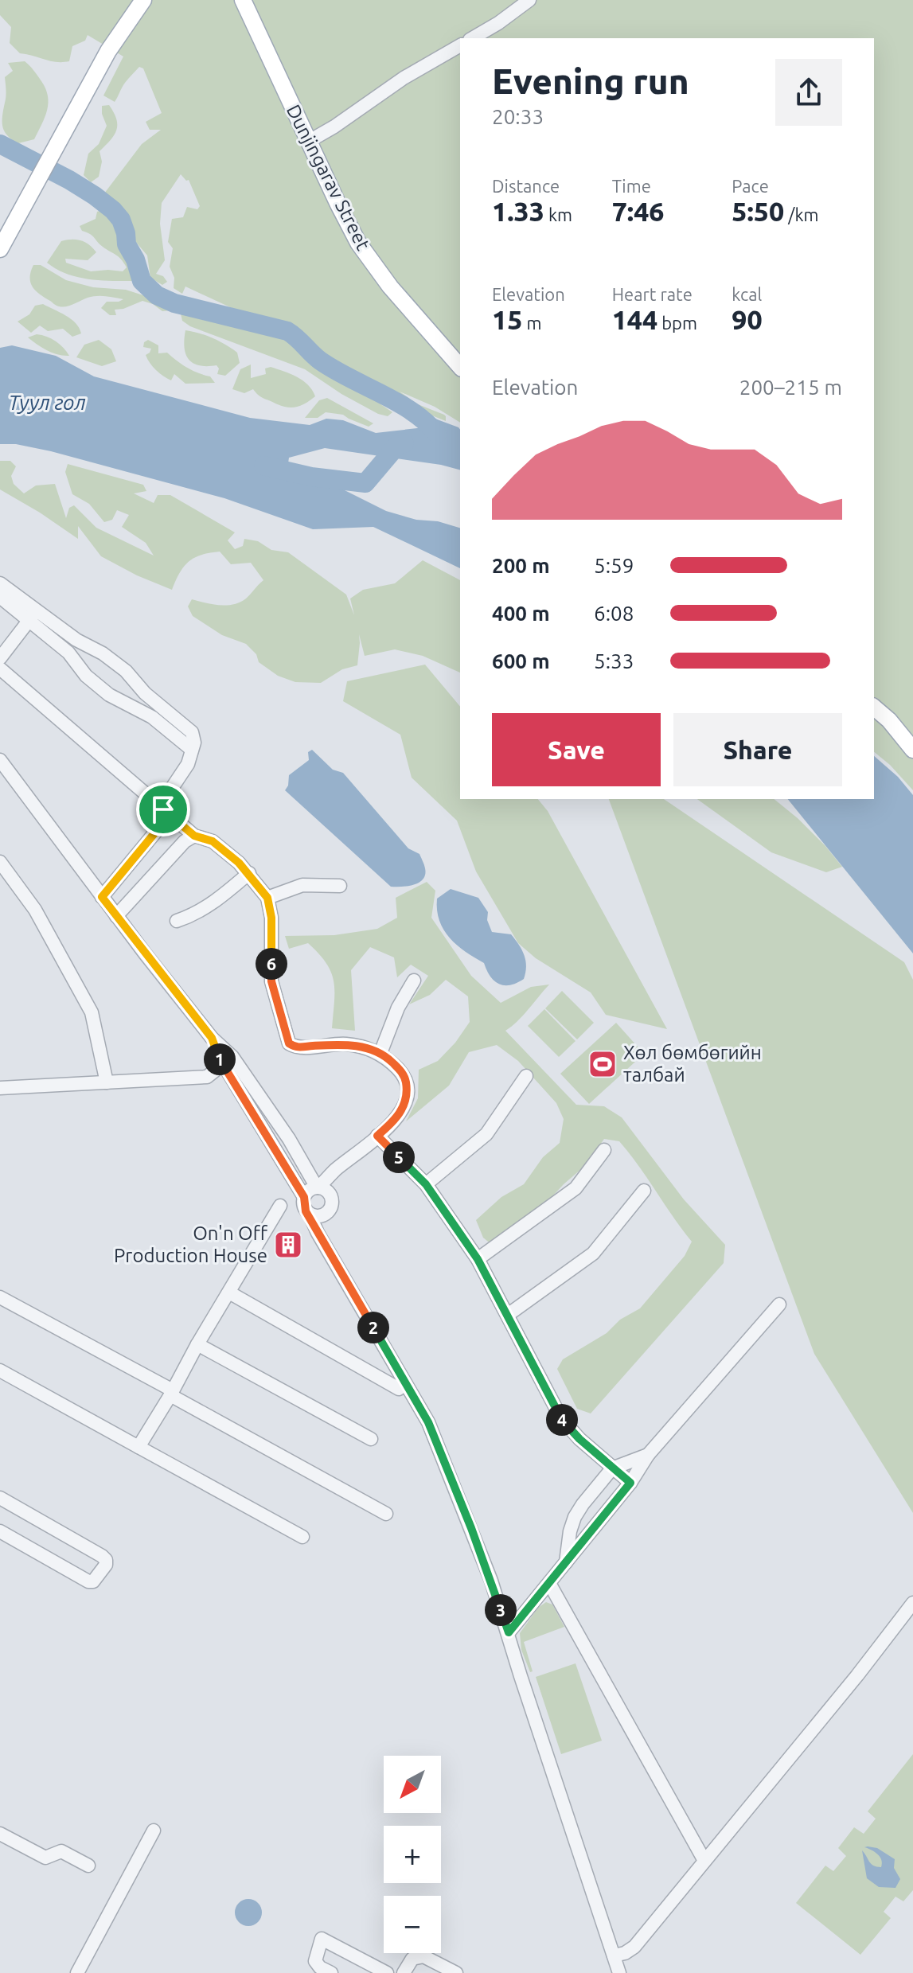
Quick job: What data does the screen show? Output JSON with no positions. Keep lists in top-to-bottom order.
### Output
{
  "streets": {
    "main road": ["Dunjingarav Street"]
  },
  "water": ["Туул гол"],
  "places": {
    "sports": ["Хөл бөмбөгийн талбай"],
    "building": ["On'n Off Production House"]
  },
  "north": "bottom left",
  "page": {
    "heading": ["Evening run", "20:33"],
    "stats": [
      ["Distance", "1.33 km"],
      ["Time", "7:46"],
      ["Pace", "5:50 /km"],
      ["Elevation", "15 m"],
      ["Heart rate", "144 bpm"],
      ["kcal", "90"]
    ],
    "chart": ["Elevation", "200–215 m"],
    "list": [
      {
        "name": "200 m",
        "note": "5:59"
      },
      {
        "name": "400 m",
        "note": "6:08"
      },
      {
        "name": "600 m",
        "note": "5:33"
      }
    ],
    "buttons": ["Save", "Share"],
    "pins": [
      "6",
      "1",
      "5",
      "2",
      "4",
      "3"
    ],
    "map_buttons": ["+", "−"]
  }
}
